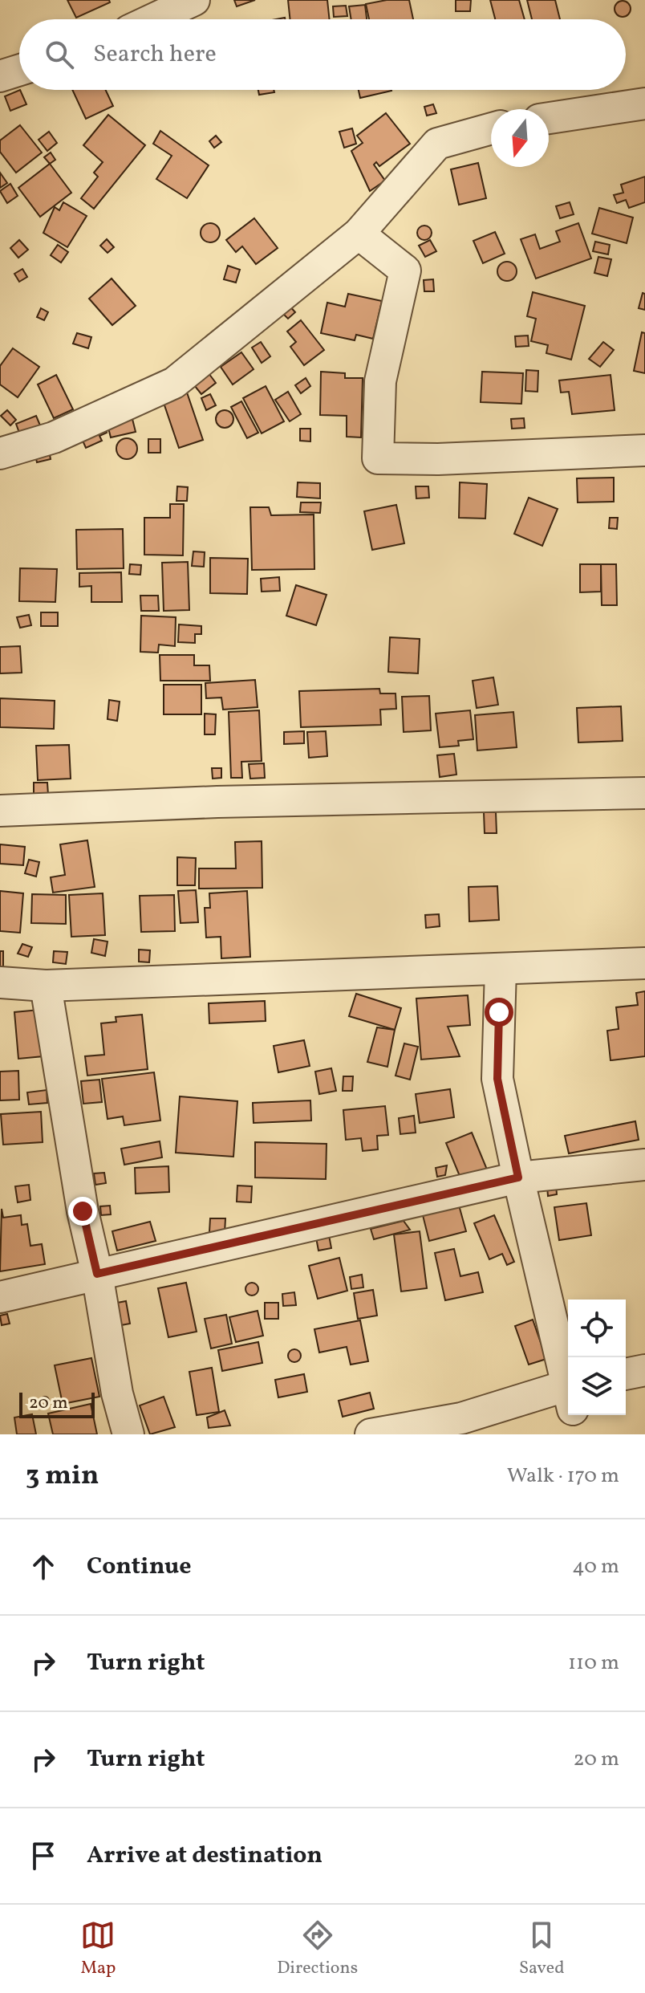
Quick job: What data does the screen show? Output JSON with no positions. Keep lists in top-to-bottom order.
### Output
{
  "scale_bar": "20 m",
  "north": "bottom",
  "page": {
    "search": "Search here",
    "scale": "20 m",
    "heading": ["3 min", "Walk · 170 m"],
    "list": [
      ["Continue", "40 m"],
      ["Turn right", "110 m"],
      ["Turn right", "20 m"],
      "Arrive at destination"
    ],
    "nav": ["Map", "Directions", "Saved"]
  }
}
